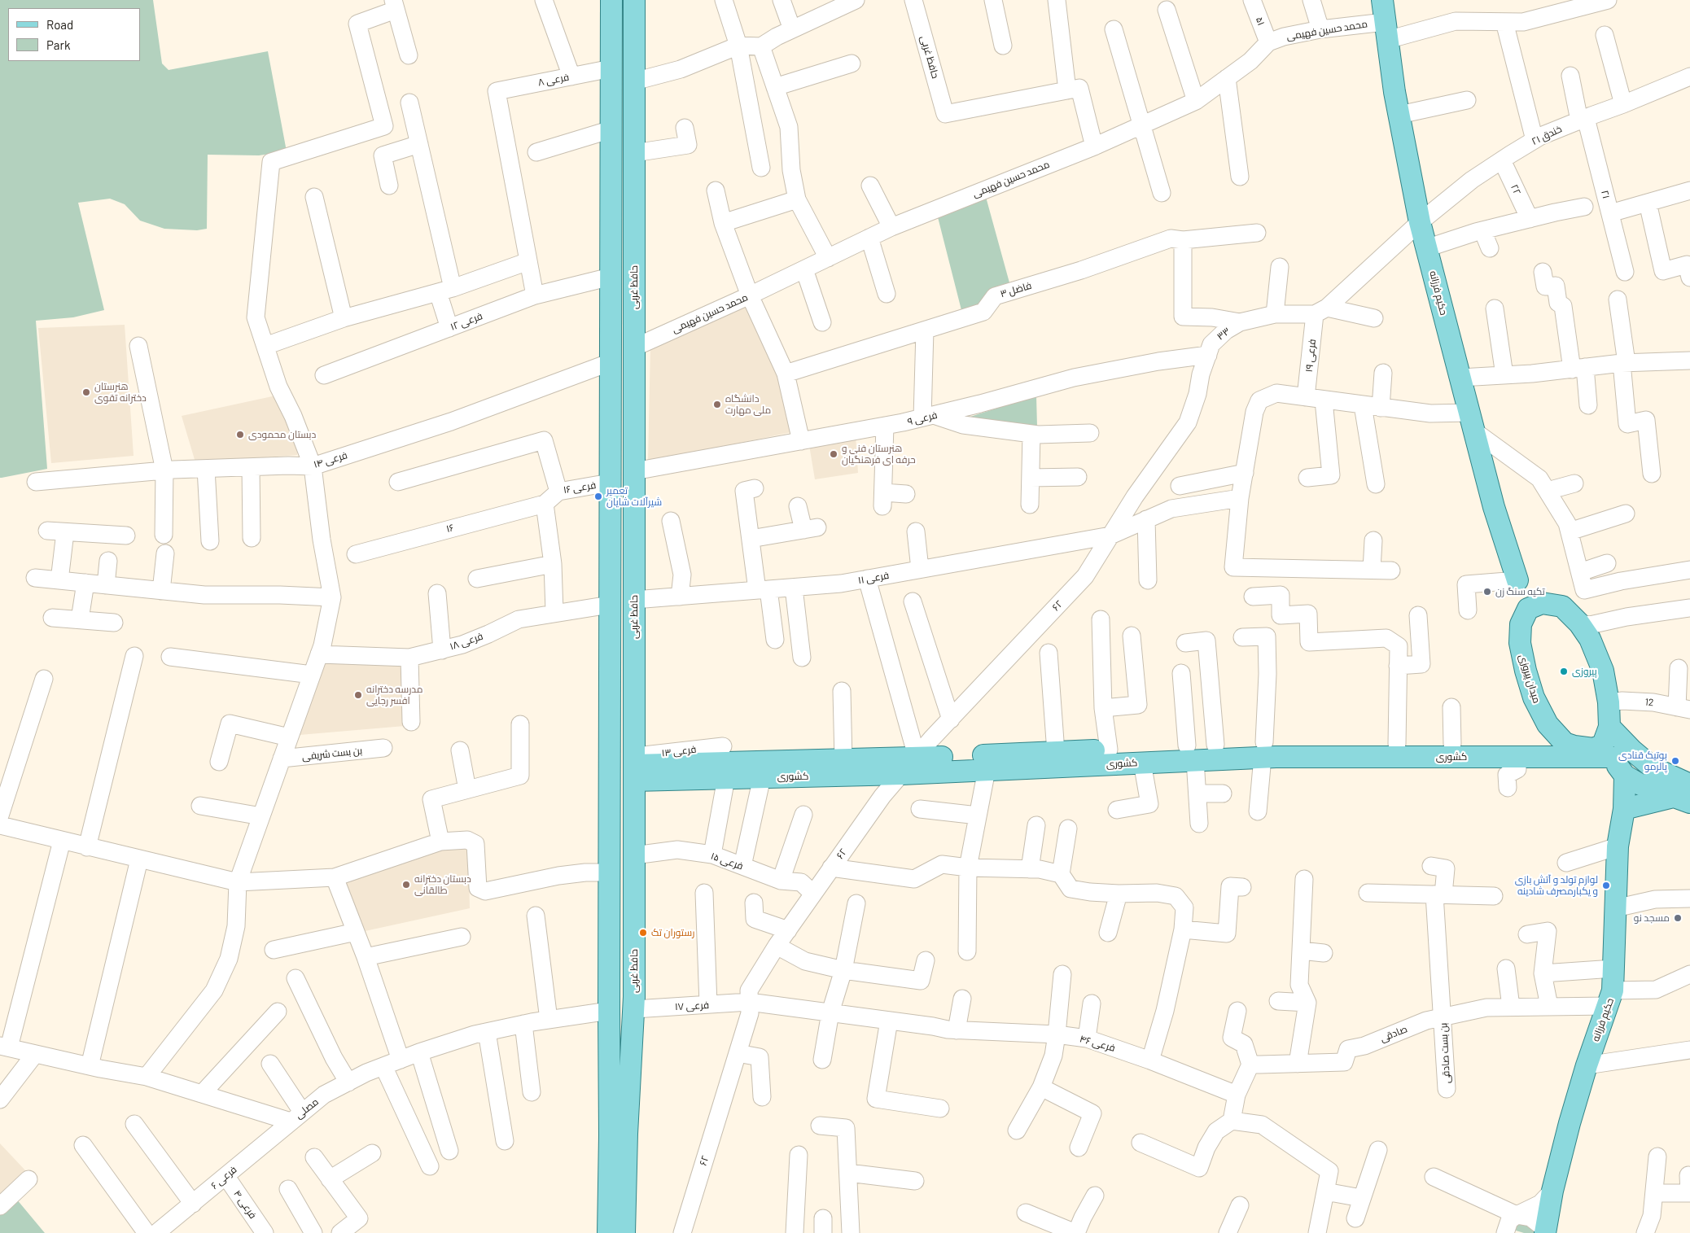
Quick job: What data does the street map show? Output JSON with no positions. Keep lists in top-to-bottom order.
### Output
{
  "streets": {
    "main road": [
      "حافظ غربی",
      "حکیم فرزانه",
      "میدان پیروزی",
      "کشوری"
    ],
    "street": [
      "۵۱",
      "محمد حسین فهیمی",
      "فرعی ۸",
      "۲۱ خندق",
      "۲۲",
      "۲۱",
      "فاضل ۳",
      "فرعی ۱۲",
      "۳۳",
      "فرعی ۱۹",
      "فرعی ۹",
      "فرعی ۱۴",
      "فرعی ۱۶",
      "۱۶",
      "فرعی ۱۱",
      "۶۲",
      "فرعی ۱۸",
      "12",
      "فرعی ۱۳",
      "بن بست شریفی",
      "فرعی ۱۵",
      "فرعی ۱۷",
      "صادقی",
      "فرعی ۴۶",
      "بن بست صادقی",
      "مصلی",
      "فرعی ۶",
      "فرعی ۴"
    ]
  },
  "crossings": [
    ["۵۱", "محمد حسین فهیمی"],
    ["محمد حسین فهیمی", "حافظ غربی"],
    ["محمد حسین فهیمی", "حکیم فرزانه"],
    ["حافظ غربی", "فرعی ۸"],
    ["حافظ غربی", "فرعی ۱۲"],
    ["حافظ غربی", "فرعی ۹"],
    ["حافظ غربی", "فرعی ۱۴"],
    ["حافظ غربی", "فرعی ۱۶"],
    ["حافظ غربی", "فرعی ۱۱"],
    ["حافظ غربی", "فرعی ۱۸"],
    ["حافظ غربی", "فرعی ۱۳"],
    ["حافظ غربی", "کشوری"],
    ["حافظ غربی", "فرعی ۱۵"],
    ["حافظ غربی", "فرعی ۱۷"],
    ["حافظ غربی", "مصلی"],
    ["۲۱ خندق", "۲۲"],
    ["۲۱ خندق", "۲۱"],
    ["۲۱ خندق", "حکیم فرزانه"],
    ["حکیم فرزانه", "میدان پیروزی"],
    ["حکیم فرزانه", "صادقی"],
    ["۳۳", "فرعی ۱۹"],
    ["۳۳", "فرعی ۹"],
    ["۳۳", "فرعی ۱۱"],
    ["۳۳", "۶۲"],
    ["فرعی ۱۶", "۱۶"],
    ["فرعی ۱۱", "۶۲"],
    ["۶۲", "کشوری"],
    ["۶۲", "فرعی ۱۵"],
    ["۶۲", "فرعی ۱۷"],
    ["۶۲", "فرعی ۴۶"],
    ["میدان پیروزی", "کشوری"],
    ["فرعی ۱۳", "کشوری"],
    ["فرعی ۱۷", "فرعی ۴۶"],
    ["صادقی", "بن بست صادقی"],
    ["مصلی", "فرعی ۶"],
    ["فرعی ۶", "فرعی ۴"]
  ],
  "places": [
    "هنرستان دخترانه تقوی",
    "دانشگاه ملی مهارت",
    "دبستان محمودی",
    "هنرستان فنی و حرفه ای فرهنگیان",
    "تعمیر شیرآلات شایان",
    "تکیه سنگ زن",
    "پیروزی",
    "مدرسه دخترانه افسر رجایی",
    "بوتیک قنادی پالرمو",
    "دبستان دخترانه طالقانی",
    "لوازم تولد و آتش بازی و یکبارمصرف شادینه",
    "مسجد نو",
    "رستوران تک"
  ],
  "legend": ["Road", "Park"]
}
